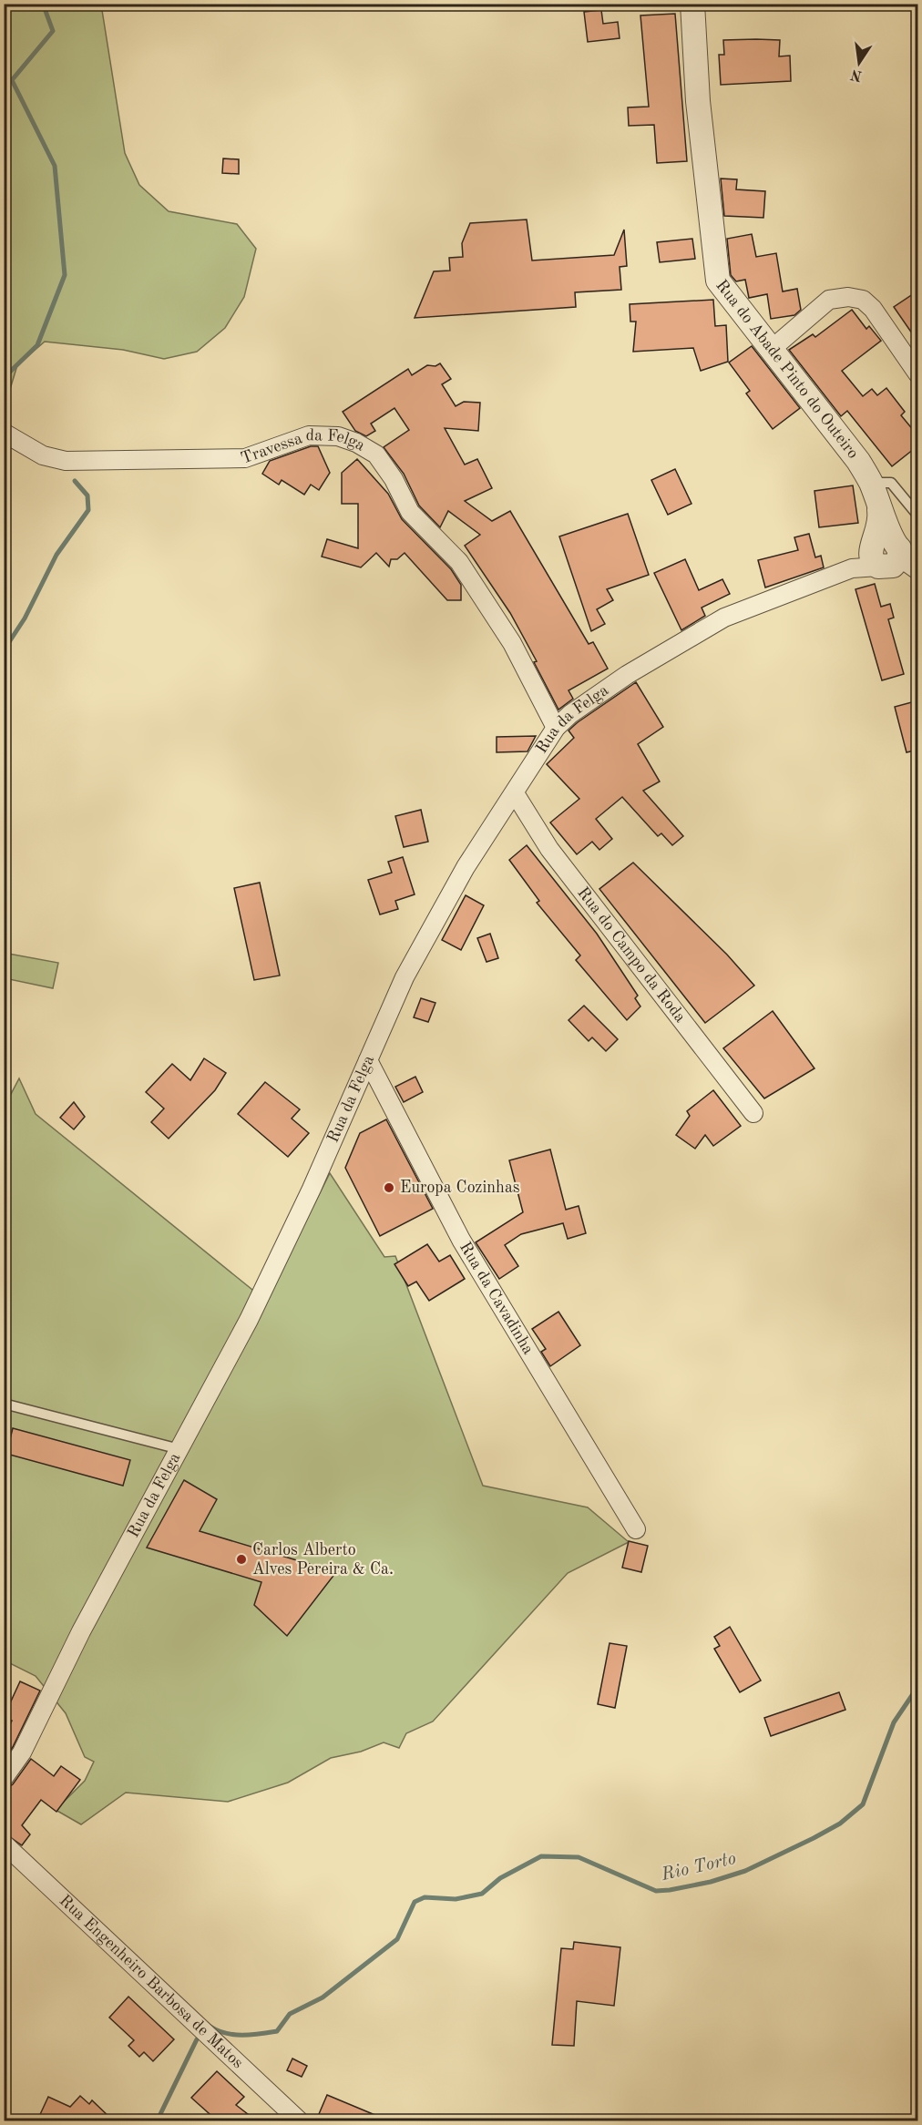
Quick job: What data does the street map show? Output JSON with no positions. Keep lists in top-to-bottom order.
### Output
{
  "streets": {
    "street": [
      "Rua do Abade Pinto do Outeiro",
      "Travessa da Felga",
      "Rua da Felga",
      "Rua do Campo da Roda",
      "Rua da Cavadinha",
      "Rua Engenheiro Barbosa de Matos"
    ]
  },
  "crossings": [
    ["Rua do Abade Pinto do Outeiro", "Rua da Felga"],
    ["Travessa da Felga", "Rua da Felga"],
    ["Rua da Felga", "Rua do Campo da Roda"],
    ["Rua da Felga", "Rua da Cavadinha"]
  ],
  "water": ["Rio Torto"],
  "places": ["Europa Cozinhas", "Carlos Alberto Alves Pereira & Ca."],
  "north": "bottom"
}
